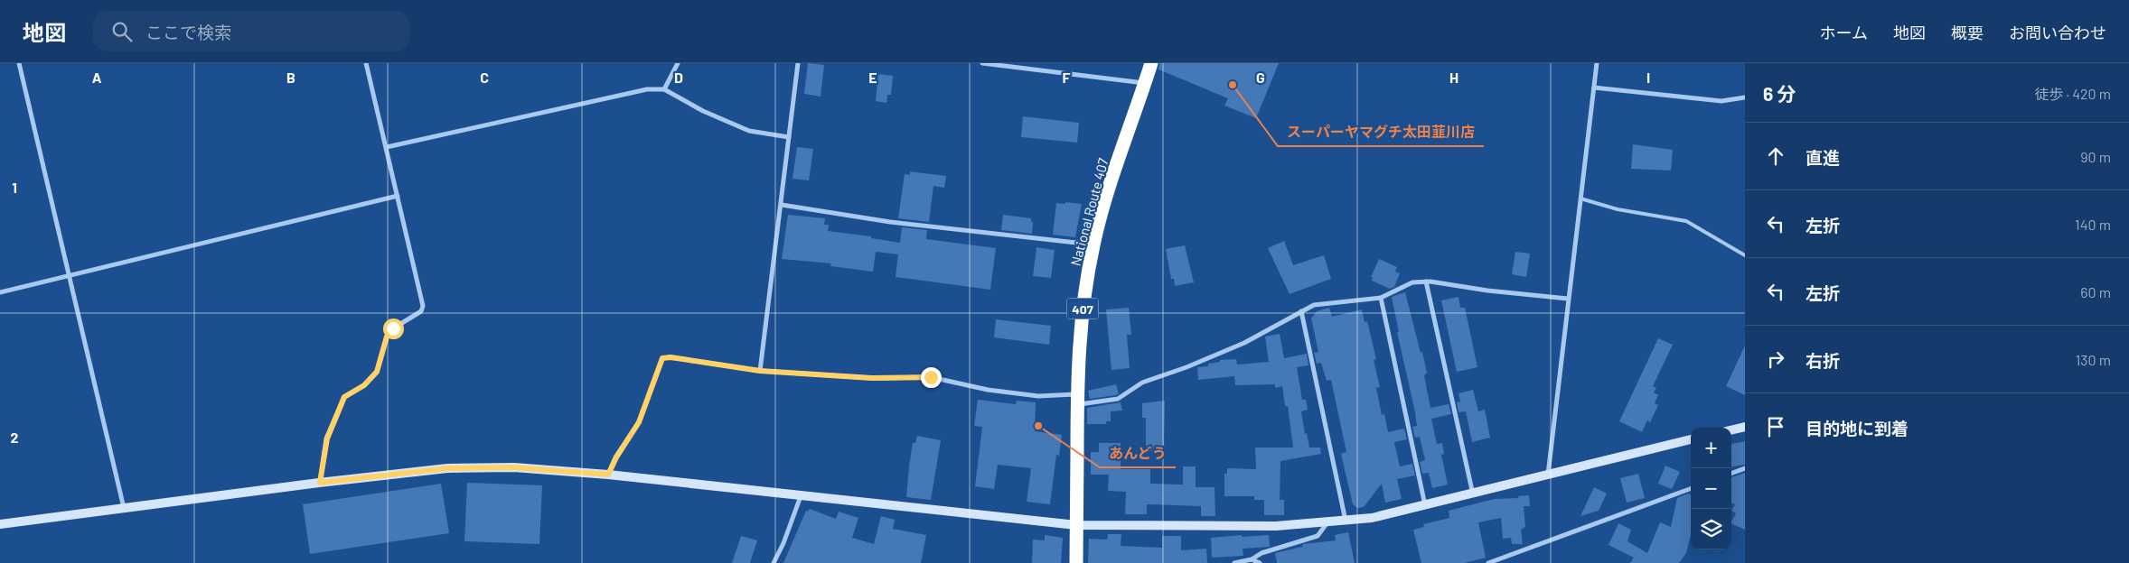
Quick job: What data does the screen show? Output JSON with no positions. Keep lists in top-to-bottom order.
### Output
{
  "streets": {
    "highway": ["National Route 407", "407"]
  },
  "places": ["スーパーヤマグチ太田韮川店", "あんどう"],
  "page": {
    "header": "地図",
    "search": "ここで検索",
    "nav": [
      "ホーム",
      "地図",
      "概要",
      "お問い合わせ"
    ],
    "heading": ["6 分", "徒歩 · 420 m"],
    "list": [
      ["直進", "90 m"],
      ["左折", "140 m"],
      ["左折", "60 m"],
      ["右折", "130 m"],
      "目的地に到着"
    ],
    "map_buttons": ["+", "−"]
  },
  "grid": {
    "columns": [
      "A",
      "B",
      "C",
      "D",
      "E",
      "F",
      "G",
      "H",
      "I"
    ],
    "rows": ["1", "2"]
  }
}
